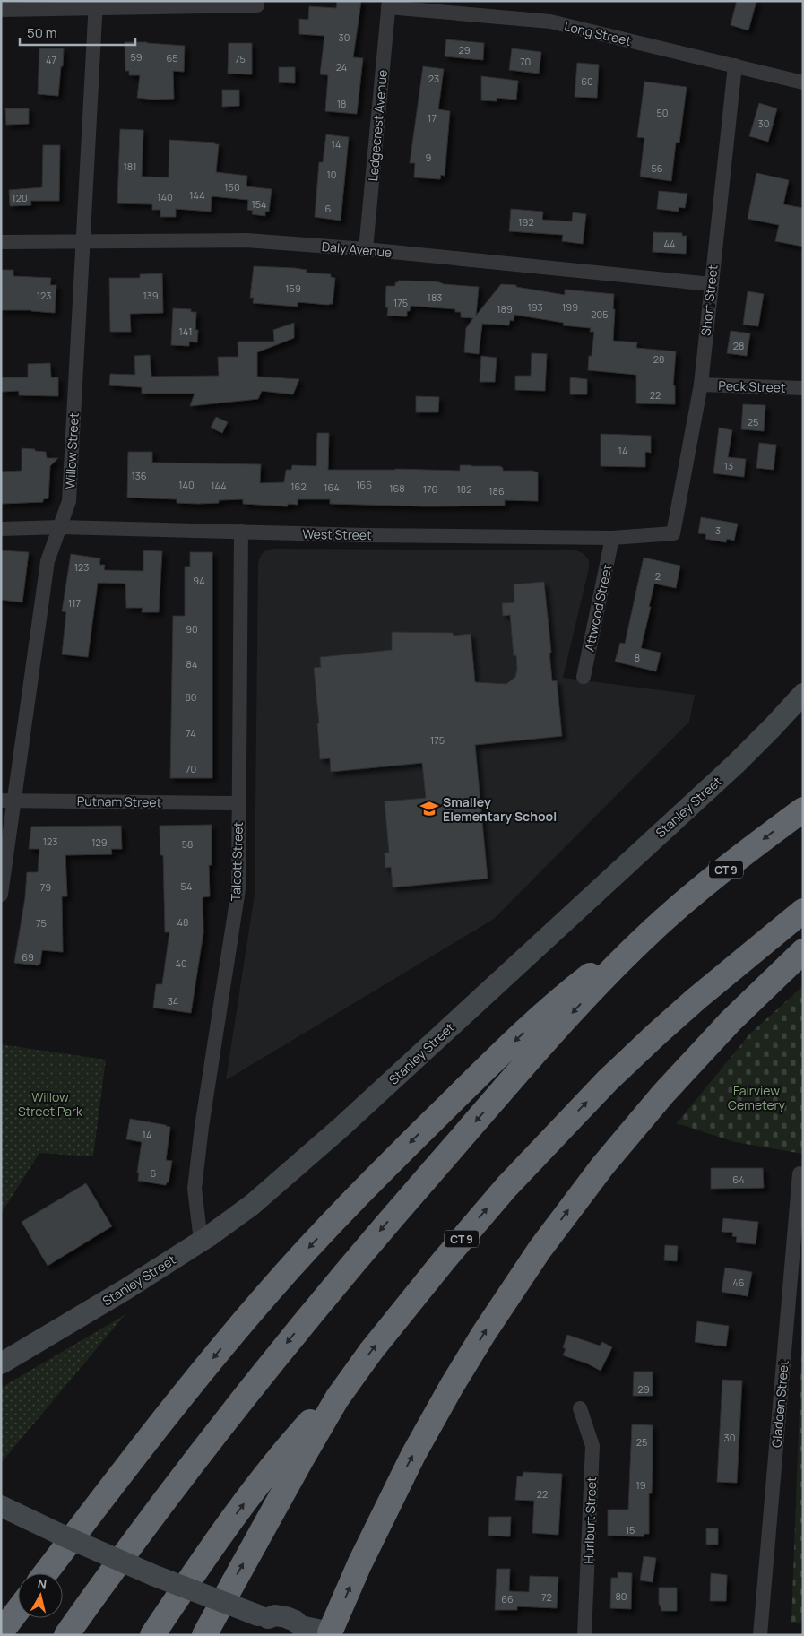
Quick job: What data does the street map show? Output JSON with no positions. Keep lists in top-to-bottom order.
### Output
{
  "streets": {
    "highway": ["CT 9"],
    "main road": ["Stanley Street"],
    "street": [
      "Long Street",
      "Ledgecrest Avenue",
      "Daly Avenue",
      "Short Street",
      "Peck Street",
      "Willow Street",
      "West Street",
      "Attwood Street",
      "Putnam Street",
      "Talcott Street",
      "Gladden Street",
      "Hurlburt Street"
    ]
  },
  "crossings": [
    ["Long Street", "Ledgecrest Avenue"],
    ["Long Street", "Short Street"],
    ["Ledgecrest Avenue", "Daly Avenue"],
    ["Daly Avenue", "Short Street"],
    ["Daly Avenue", "Willow Street"],
    ["Short Street", "Peck Street"],
    ["Short Street", "West Street"],
    ["Willow Street", "West Street"],
    ["Willow Street", "Putnam Street"],
    ["West Street", "Attwood Street"],
    ["West Street", "Talcott Street"],
    ["Putnam Street", "Talcott Street"],
    ["Stanley Street", "Talcott Street"]
  ],
  "parks": ["Fairview Cemetery", "Willow Street Park"],
  "places": {
    "school or university": ["Smalley Elementary School"]
  },
  "house_numbers": [
    "30",
    "29",
    "59",
    "65",
    "75",
    "47",
    "70",
    "24",
    "23",
    "60",
    "18",
    "50",
    "17",
    "30",
    "14",
    "9",
    "181",
    "56",
    "10",
    "150",
    "144",
    "140",
    "120",
    "154",
    "6",
    "192",
    "44",
    "159",
    "123",
    "139",
    "183",
    "175",
    "193",
    "199",
    "189",
    "205",
    "141",
    "28",
    "28",
    "22",
    "25",
    "14",
    "13",
    "136",
    "140",
    "166",
    "144",
    "162",
    "164",
    "168",
    "176",
    "182",
    "186",
    "3",
    "123",
    "2",
    "94",
    "117",
    "90",
    "8",
    "84",
    "80",
    "74",
    "175",
    "70",
    "123",
    "129",
    "58",
    "54",
    "79",
    "48",
    "75",
    "69",
    "40",
    "34",
    "14",
    "6",
    "64",
    "46",
    "29",
    "30",
    "25",
    "19",
    "22",
    "15",
    "80",
    "72",
    "66"
  ],
  "scale_bar": "50 m",
  "north": "top"
}
